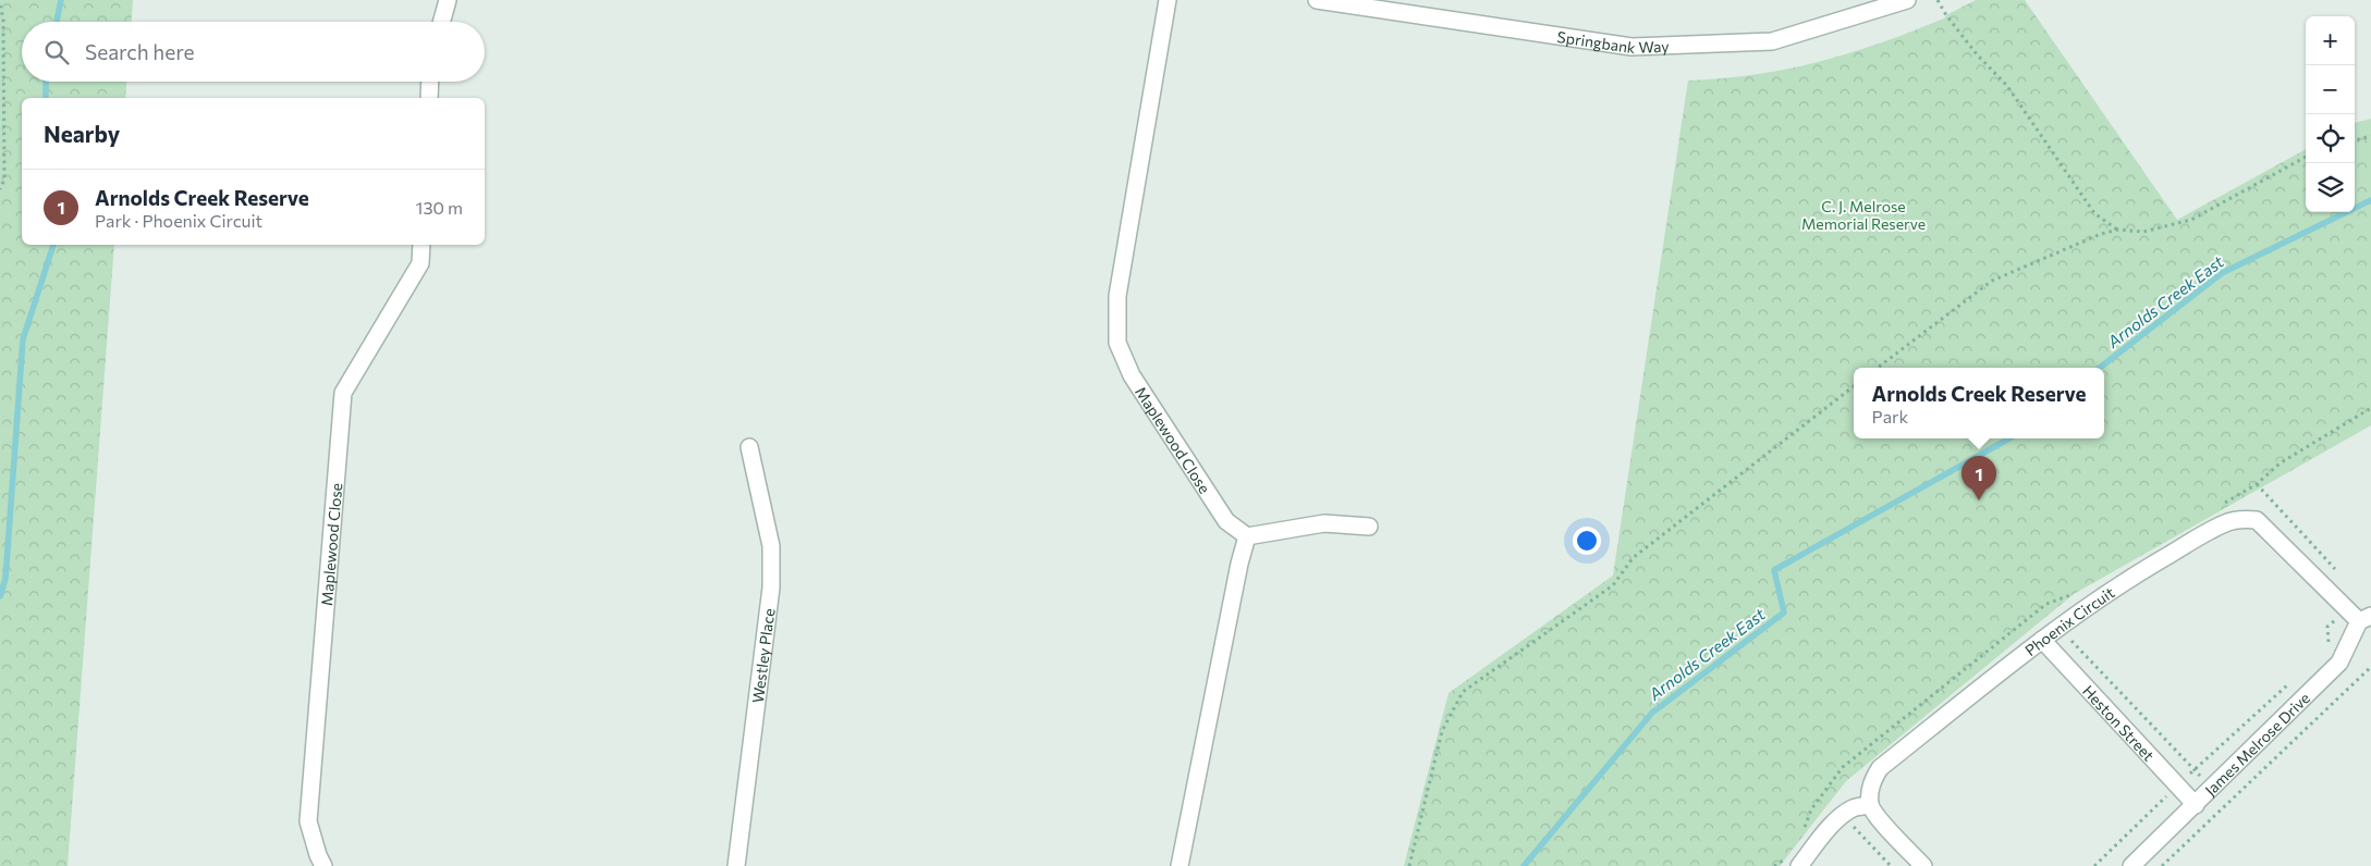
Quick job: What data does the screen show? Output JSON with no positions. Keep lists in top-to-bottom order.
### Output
{
  "streets": {
    "street": [
      "Springbank Way",
      "Maplewood Close",
      "Phoenix Circuit",
      "Westley Place",
      "Heston Street",
      "James Melrose Drive"
    ]
  },
  "crossings": [
    ["Phoenix Circuit", "Heston Street"],
    ["Phoenix Circuit", "James Melrose Drive"],
    ["Heston Street", "James Melrose Drive"]
  ],
  "water": ["Arnolds Creek East"],
  "parks": ["C. J. Melrose Memorial Reserve"],
  "page": {
    "map_buttons": ["+", "−"],
    "search": "Search here",
    "heading": "Nearby",
    "list": [
      {
        "mark": "1",
        "name": "Arnolds Creek Reserve",
        "note": "Park · Phoenix Circuit",
        "value": "130 m"
      }
    ],
    "popup": ["Arnolds Creek Reserve", "Park"],
    "pins": "1"
  }
}
